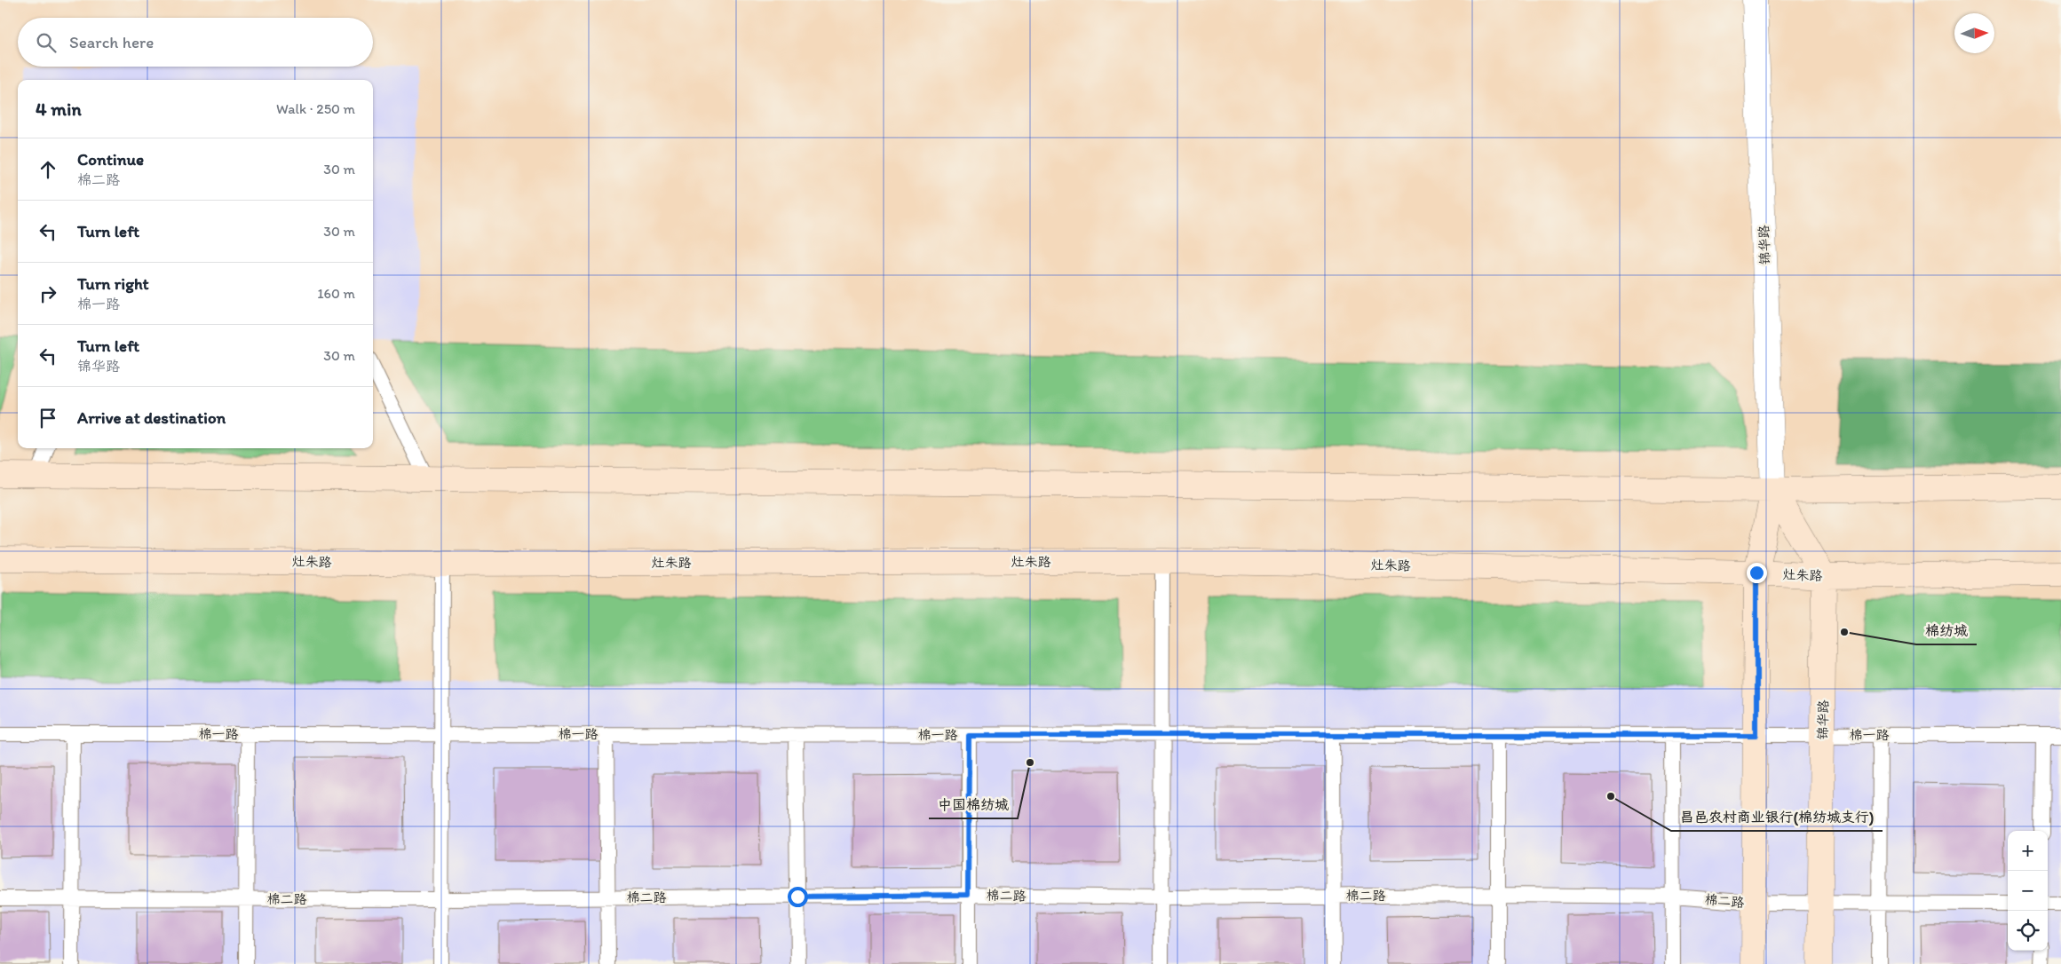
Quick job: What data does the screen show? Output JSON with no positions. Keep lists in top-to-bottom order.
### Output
{
  "streets": {
    "main road": ["锦华路", "灶朱路"],
    "lane": ["棉一路", "棉二路"]
  },
  "crossings": [
    ["锦华路", "灶朱路"],
    ["锦华路", "棉一路"],
    ["锦华路", "棉二路"]
  ],
  "places": ["棉纺城", "中国棉纺城", "昌邑农村商业银行(棉纺城支行)"],
  "north": "right",
  "page": {
    "search": "Search here",
    "heading": ["4 min", "Walk · 250 m"],
    "list": [
      ["Continue", "棉二路", "30 m"],
      ["Turn left", "30 m"],
      ["Turn right", "棉一路", "160 m"],
      ["Turn left", "锦华路", "30 m"],
      "Arrive at destination"
    ],
    "map_buttons": ["+", "−"]
  }
}
